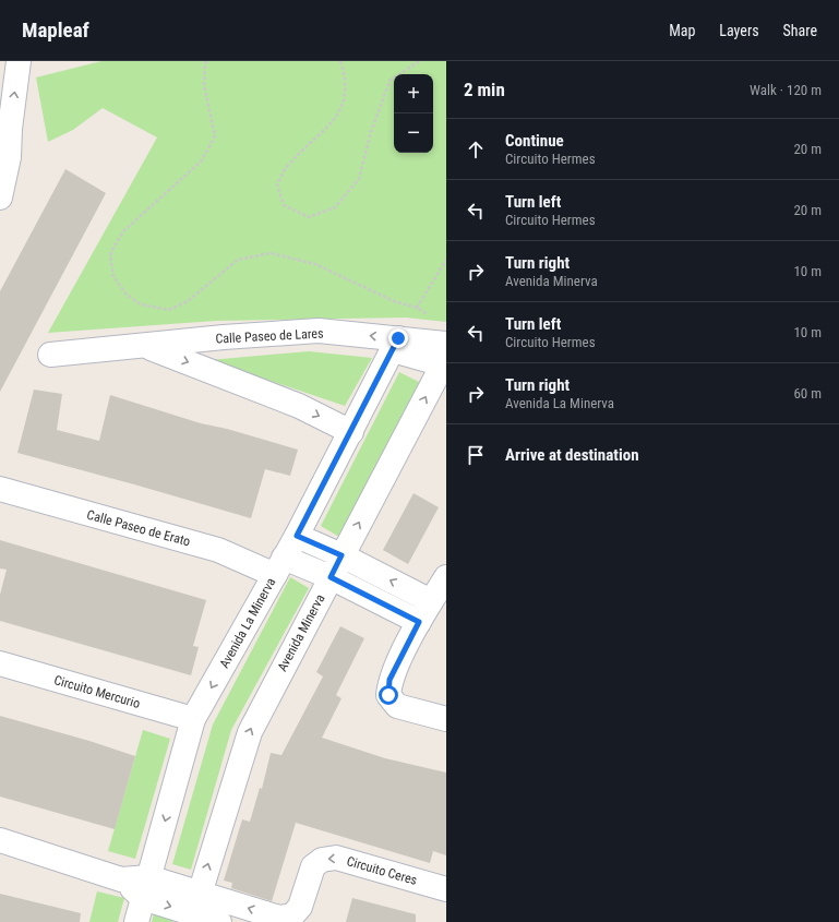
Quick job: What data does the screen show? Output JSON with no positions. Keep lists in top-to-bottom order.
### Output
{
  "streets": {
    "street": [
      "Calle Paseo de Lares",
      "Calle Paseo de Erato",
      "Avenida La Minerva",
      "Avenida Minerva",
      "Circuito Mercurio",
      "Circuito Ceres"
    ]
  },
  "crossings": [
    ["Calle Paseo de Lares", "Avenida La Minerva"],
    ["Calle Paseo de Lares", "Avenida Minerva"],
    ["Calle Paseo de Erato", "Avenida La Minerva"],
    ["Calle Paseo de Erato", "Avenida Minerva"],
    ["Avenida La Minerva", "Circuito Mercurio"],
    ["Avenida Minerva", "Circuito Ceres"]
  ],
  "one_way": ["Avenida La Minerva", "Avenida Minerva", "Circuito Ceres"],
  "page": {
    "header": "Mapleaf",
    "nav": ["Map", "Layers", "Share"],
    "heading": ["2 min", "Walk · 120 m"],
    "map_buttons": ["+", "−"],
    "list": [
      ["Continue", "Circuito Hermes", "20 m"],
      ["Turn left", "Circuito Hermes", "20 m"],
      ["Turn right", "Avenida Minerva", "10 m"],
      ["Turn left", "Circuito Hermes", "10 m"],
      ["Turn right", "Avenida La Minerva", "60 m"],
      "Arrive at destination"
    ]
  }
}
